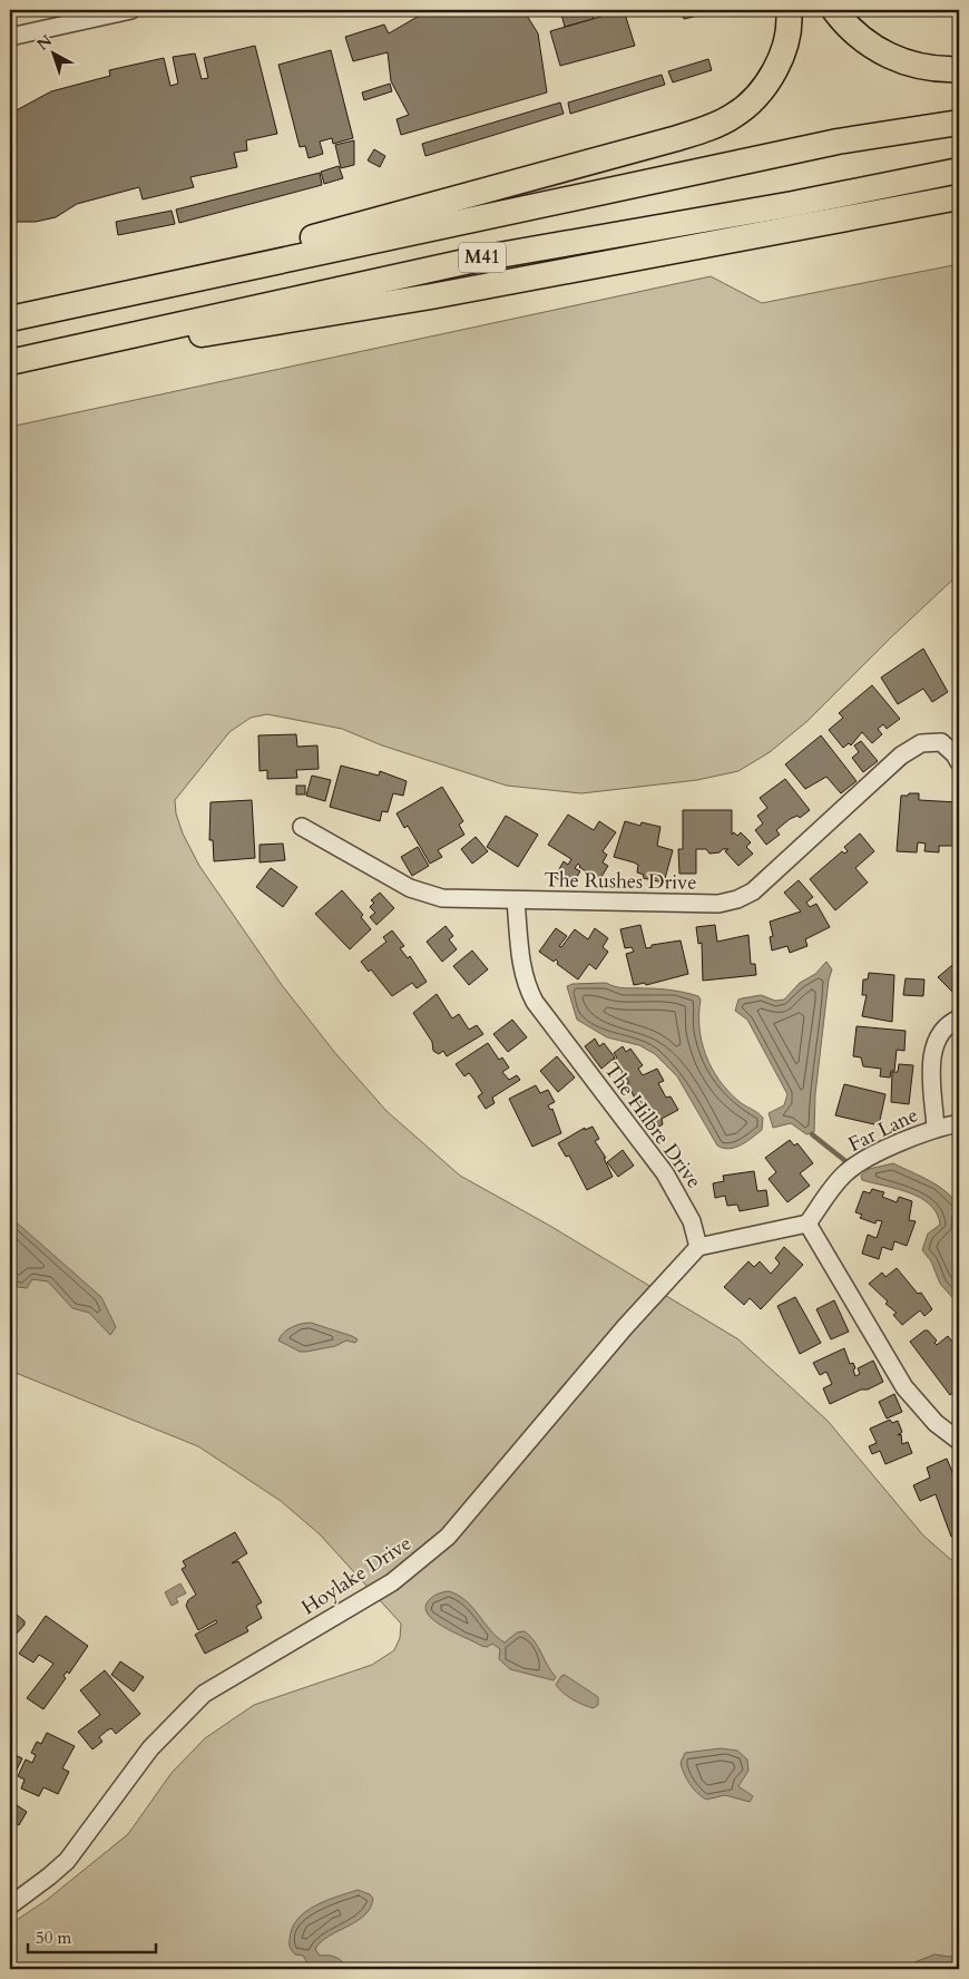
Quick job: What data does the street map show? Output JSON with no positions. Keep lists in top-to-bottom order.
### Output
{
  "streets": {
    "highway": ["M41"],
    "street": [
      "The Rushes Drive",
      "The Hilbre Drive",
      "Far Lane",
      "Hoylake Drive"
    ]
  },
  "crossings": [
    ["The Rushes Drive", "The Hilbre Drive"],
    ["The Hilbre Drive", "Hoylake Drive"]
  ],
  "scale_bar": "50 m",
  "north": "top left"
}
